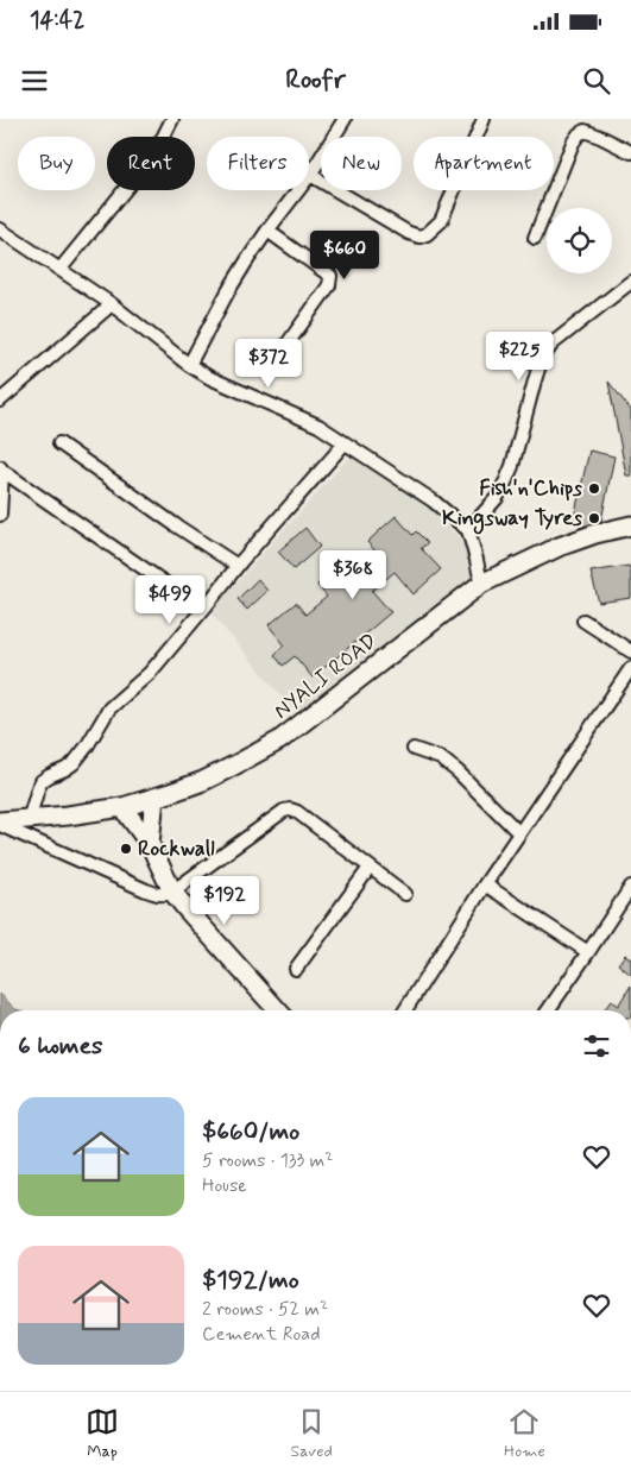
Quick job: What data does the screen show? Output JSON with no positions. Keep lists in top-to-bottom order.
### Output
{
  "streets": {
    "main road": ["NYALI ROAD"]
  },
  "places": ["Fish'n'Chips", "Kingsway Tyres", "Rockwall"],
  "page": {
    "status": "14:42",
    "header": "Roofr",
    "chip": [
      "Buy",
      "Rent",
      "Filters",
      "New",
      "Apartment"
    ],
    "price": [
      "$660",
      "$225",
      "$372",
      "$368",
      "$499",
      "$192"
    ],
    "heading": "6 homes",
    "list": [
      {
        "name": "$660/mo",
        "note": "5 rooms · 133 m² · House"
      },
      {
        "name": "$192/mo",
        "note": "2 rooms · 52 m² · Cement Road"
      }
    ],
    "tabs": ["Map", "Saved", "Home"]
  }
}
